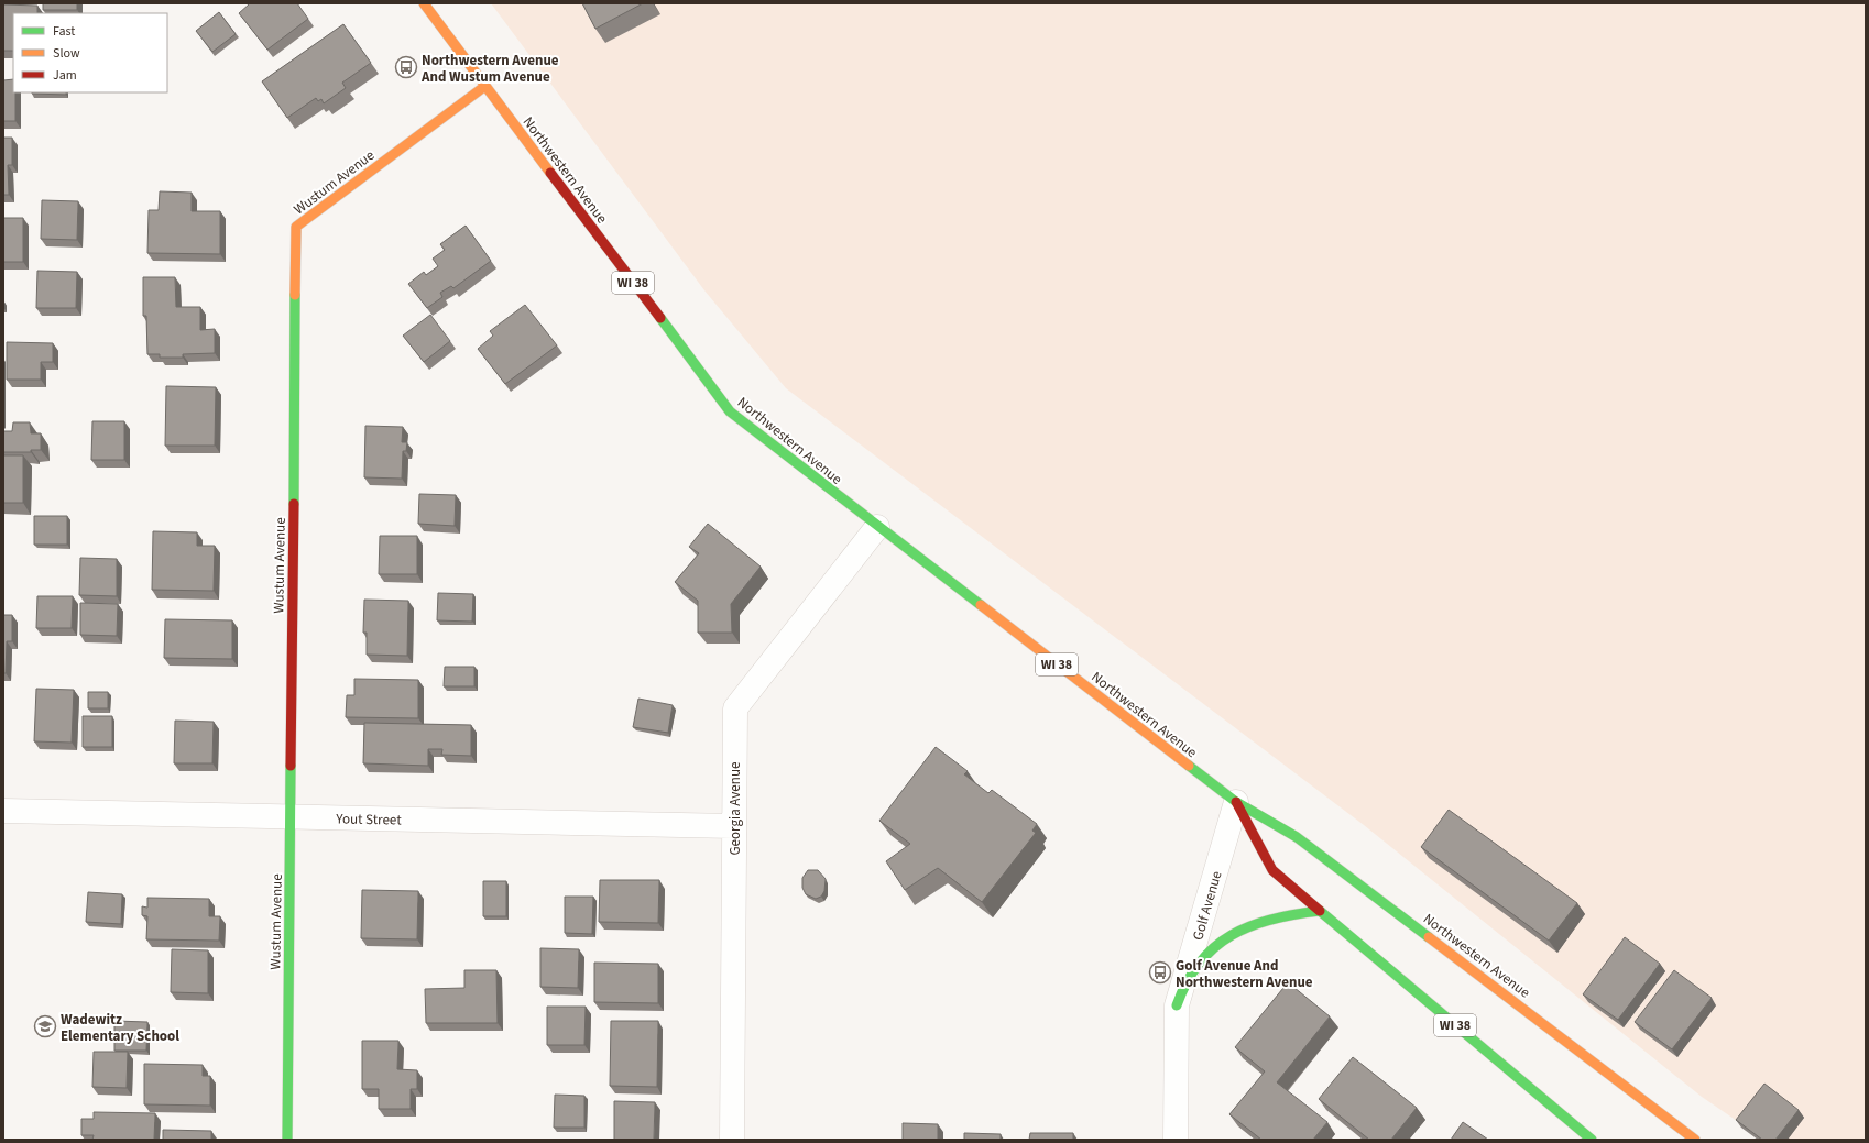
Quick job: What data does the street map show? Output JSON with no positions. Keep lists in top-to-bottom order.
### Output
{
  "streets": {
    "main road": ["Northwestern Avenue", "Wustum Avenue", "WI 38"],
    "street": ["Georgia Avenue", "Yout Street", "Golf Avenue"]
  },
  "crossings": [
    ["Northwestern Avenue", "Wustum Avenue"],
    ["Northwestern Avenue", "Georgia Avenue"],
    ["Northwestern Avenue", "Golf Avenue"],
    ["Wustum Avenue", "Yout Street"],
    ["Georgia Avenue", "Yout Street"]
  ],
  "places": {
    "bus stop": ["Northwestern Avenue And Wustum Avenue", "Golf Avenue And Northwestern Avenue"],
    "school or university": ["Wadewitz Elementary School"]
  },
  "legend": ["Fast", "Slow", "Jam"]
}
